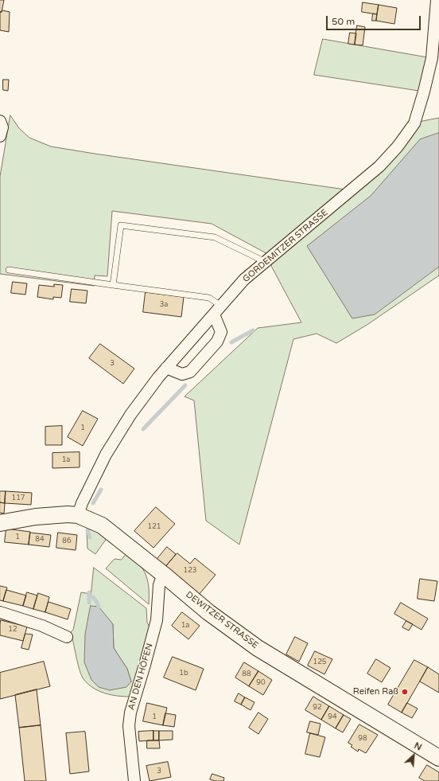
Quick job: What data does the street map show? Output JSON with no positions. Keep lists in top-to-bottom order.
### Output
{
  "streets": {
    "street": ["GORDEMITZER STRASSE", "DEWITZER STRASSE", "AN DEN HÖFEN"]
  },
  "crossings": [
    ["GORDEMITZER STRASSE", "DEWITZER STRASSE"],
    ["DEWITZER STRASSE", "AN DEN HÖFEN"]
  ],
  "places": ["Reifen Raß"],
  "house_numbers": [
    "3a",
    "3",
    "1",
    "1a",
    "117",
    "121",
    "1",
    "84",
    "86",
    "123",
    "1a",
    "12",
    "125",
    "1b",
    "88",
    "90",
    "92",
    "1",
    "94",
    "98",
    "3"
  ],
  "scale_bar": "50 m",
  "north": "top right"
}
